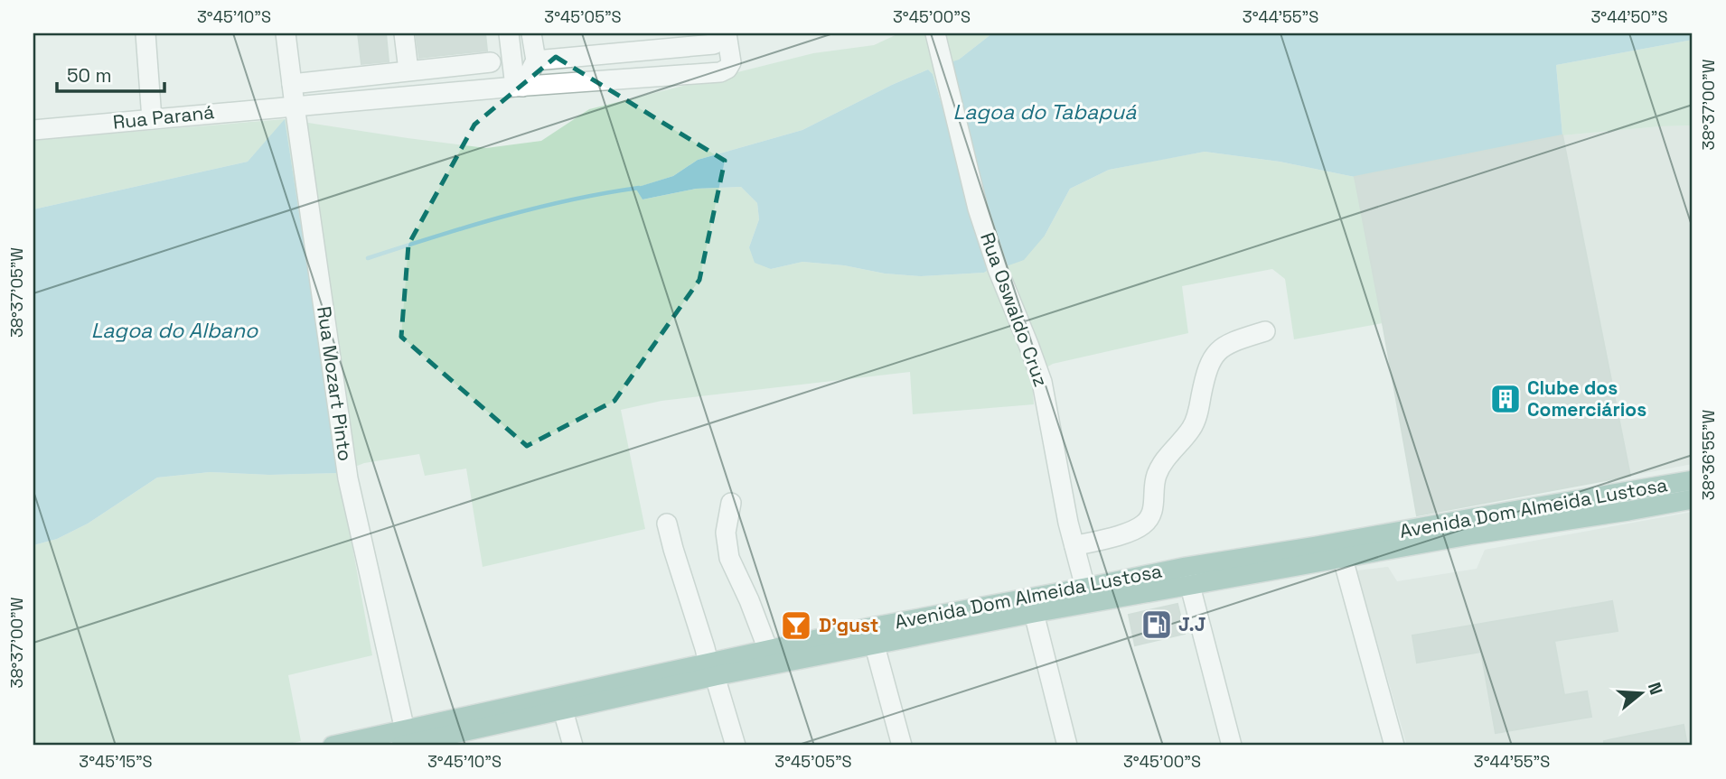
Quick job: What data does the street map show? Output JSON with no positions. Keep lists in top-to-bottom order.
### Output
{
  "streets": {
    "main road": ["Avenida Dom Almeida Lustosa"],
    "street": ["Rua Paraná", "Rua Oswaldo Cruz", "Rua Mozart Pinto"]
  },
  "crossings": [
    ["Rua Paraná", "Rua Mozart Pinto"],
    ["Rua Oswaldo Cruz", "Avenida Dom Almeida Lustosa"],
    ["Rua Mozart Pinto", "Avenida Dom Almeida Lustosa"]
  ],
  "water": ["Lagoa do Tabapuá", "Lagoa do Albano"],
  "places": {
    "building": ["Clube dos Comerciários"],
    "fuel station": ["J.J"],
    "bar": ["D'gust"]
  },
  "scale_bar": "50 m",
  "north": "right",
  "coordinates": [
    "3°45'10\"S",
    "3°45'05\"S",
    "3°45'00\"S",
    "3°44'55\"S",
    "3°44'50\"S",
    "38°37'00\"W",
    "38°37'05\"W",
    "38°36'55\"W",
    "3°45'15\"S"
  ]
}
